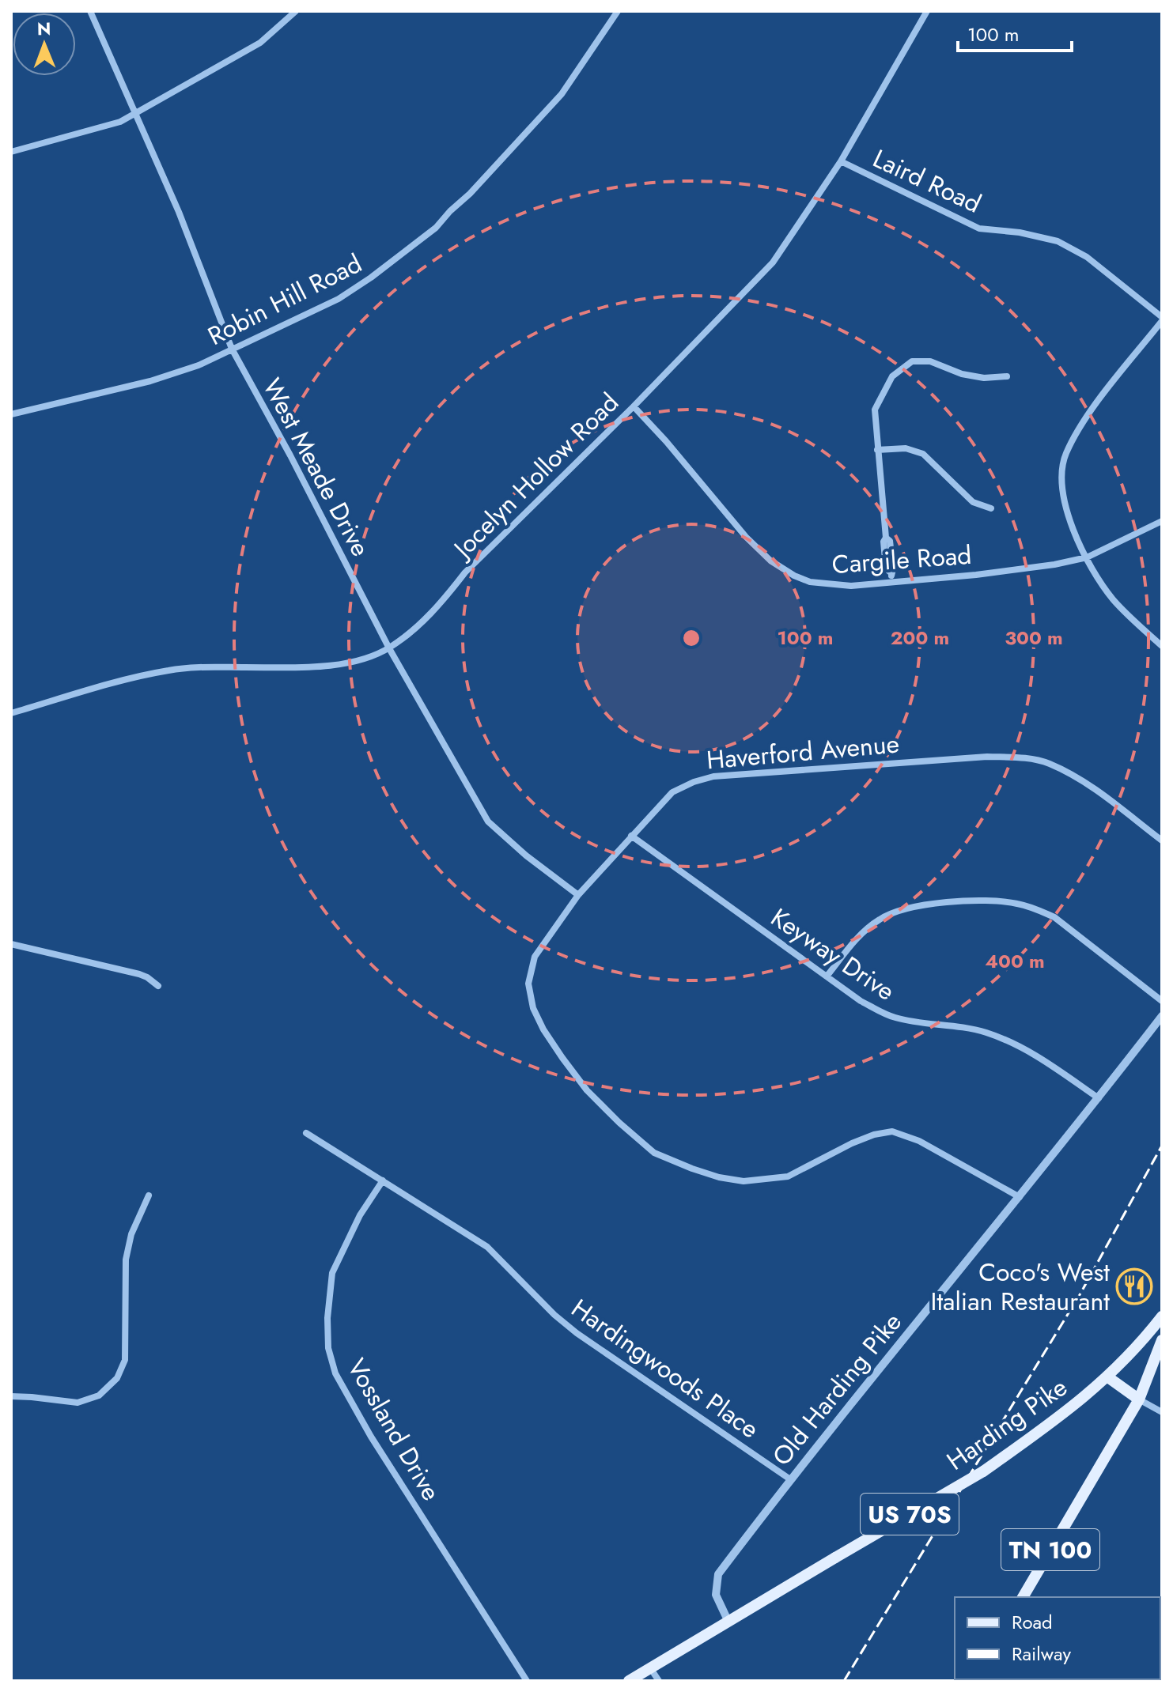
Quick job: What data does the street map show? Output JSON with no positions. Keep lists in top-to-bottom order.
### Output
{
  "streets": {
    "main road": ["Harding Pike", "US 70S", "TN 100"],
    "street": [
      "Laird Road",
      "Robin Hill Road",
      "West Meade Drive",
      "Jocelyn Hollow Road",
      "Cargile Road",
      "Haverford Avenue",
      "Keyway Drive",
      "Hardingwoods Place",
      "Old Harding Pike",
      "Vossland Drive"
    ]
  },
  "crossings": [
    ["Laird Road", "Jocelyn Hollow Road"],
    ["Robin Hill Road", "West Meade Drive"],
    ["West Meade Drive", "Jocelyn Hollow Road"],
    ["West Meade Drive", "Haverford Avenue"],
    ["Jocelyn Hollow Road", "Cargile Road"],
    ["Haverford Avenue", "Keyway Drive"],
    ["Haverford Avenue", "Old Harding Pike"],
    ["Keyway Drive", "Old Harding Pike"],
    ["Hardingwoods Place", "Old Harding Pike"],
    ["Hardingwoods Place", "Vossland Drive"],
    ["Old Harding Pike", "Harding Pike"]
  ],
  "places": {
    "restaurant": ["Coco's West Italian Restaurant"]
  },
  "legend": ["Road", "Railway"],
  "scale_bar": "100 m",
  "north": "top",
  "rings": [
    "100 m",
    "200 m",
    "300 m",
    "400 m"
  ]
}
